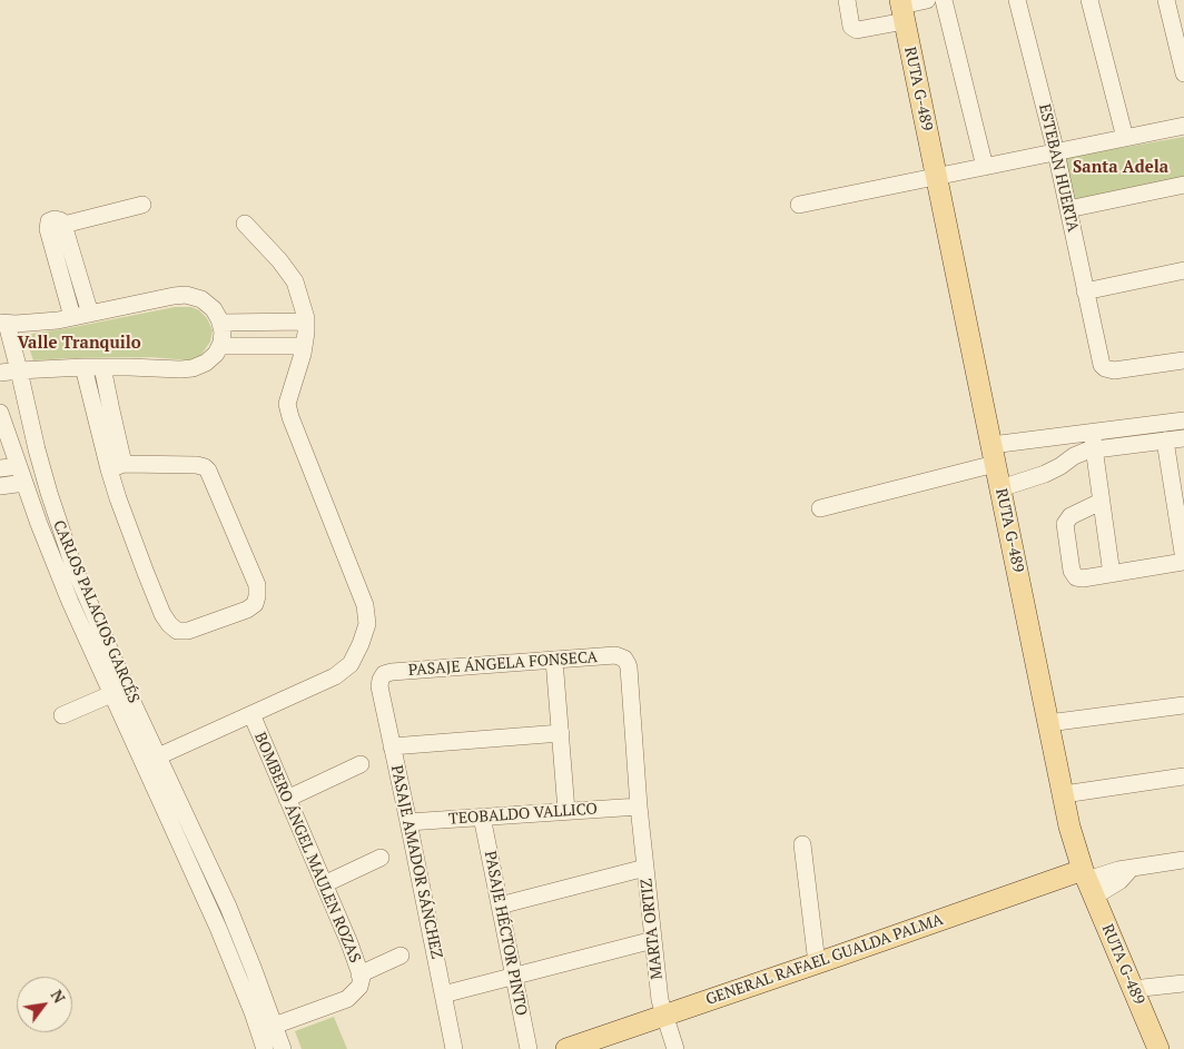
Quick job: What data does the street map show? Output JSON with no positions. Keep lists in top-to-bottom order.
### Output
{
  "streets": {
    "main road": ["RUTA G-489", "GENERAL RAFAEL GUALDA PALMA"],
    "street": [
      "ESTEBAN HUERTA",
      "CARLOS PALACIOS GARCÉS",
      "PASAJE ÁNGELA FONSECA",
      "TEOBALDO VALLICO",
      "BOMBERO ÁNGEL MAULEN ROZAS",
      "PASAJE AMADOR SÁNCHEZ",
      "MARTA ORTIZ",
      "PASAJE HÉCTOR PINTO"
    ]
  },
  "crossings": [
    ["RUTA G-489", "GENERAL RAFAEL GUALDA PALMA"],
    ["CARLOS PALACIOS GARCÉS", "BOMBERO ÁNGEL MAULEN ROZAS"],
    ["PASAJE ÁNGELA FONSECA", "PASAJE AMADOR SÁNCHEZ"],
    ["PASAJE ÁNGELA FONSECA", "MARTA ORTIZ"],
    ["TEOBALDO VALLICO", "PASAJE AMADOR SÁNCHEZ"],
    ["TEOBALDO VALLICO", "MARTA ORTIZ"],
    ["TEOBALDO VALLICO", "PASAJE HÉCTOR PINTO"],
    ["MARTA ORTIZ", "GENERAL RAFAEL GUALDA PALMA"]
  ],
  "districts": ["Santa Adela", "Valle Tranquilo"],
  "north": "top right"
}
